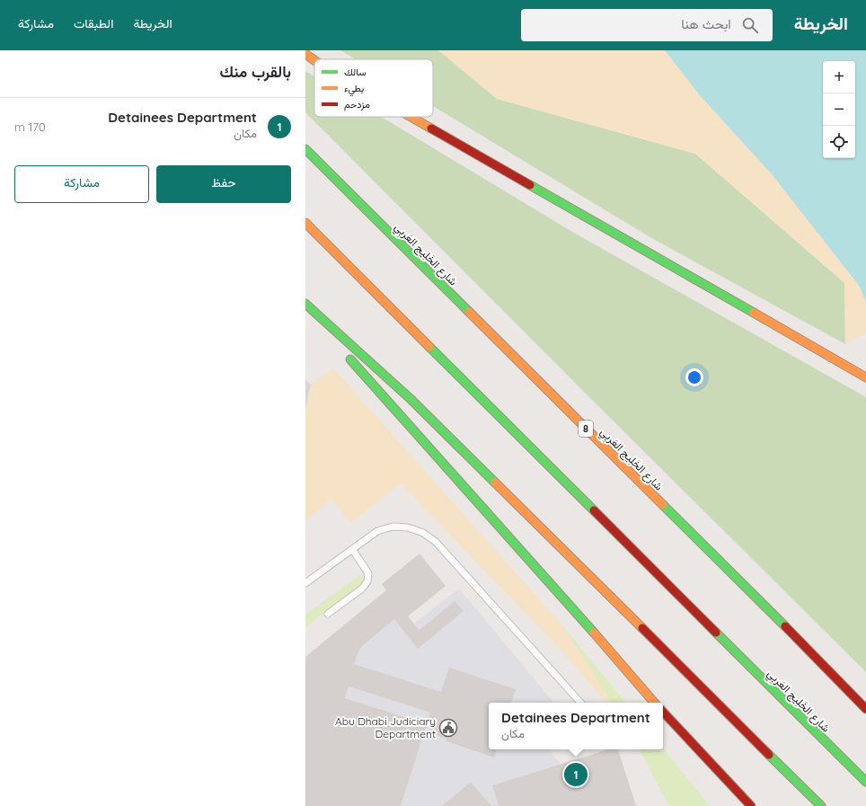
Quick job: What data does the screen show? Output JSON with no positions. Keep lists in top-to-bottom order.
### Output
{
  "streets": {
    "main road": ["شارع الخَلِيج العَربِي", "8"]
  },
  "places": {
    "public building": ["Abu Dhabi Judiciary Department"]
  },
  "legend": ["سالك", "بطيء", "مزدحم"],
  "page": {
    "header": "الخريطة",
    "search": "ابحث هنا",
    "nav": ["الخريطة", "الطبقات", "مشاركة"],
    "heading": "بالقرب منك",
    "map_buttons": ["+", "−"],
    "list": [
      {
        "mark": "1",
        "name": "Detainees Department",
        "note": "مكان",
        "value": "170 m"
      }
    ],
    "buttons": ["حفظ", "مشاركة"],
    "popup": ["Detainees Department", "مكان"],
    "pins": "1"
  }
}
